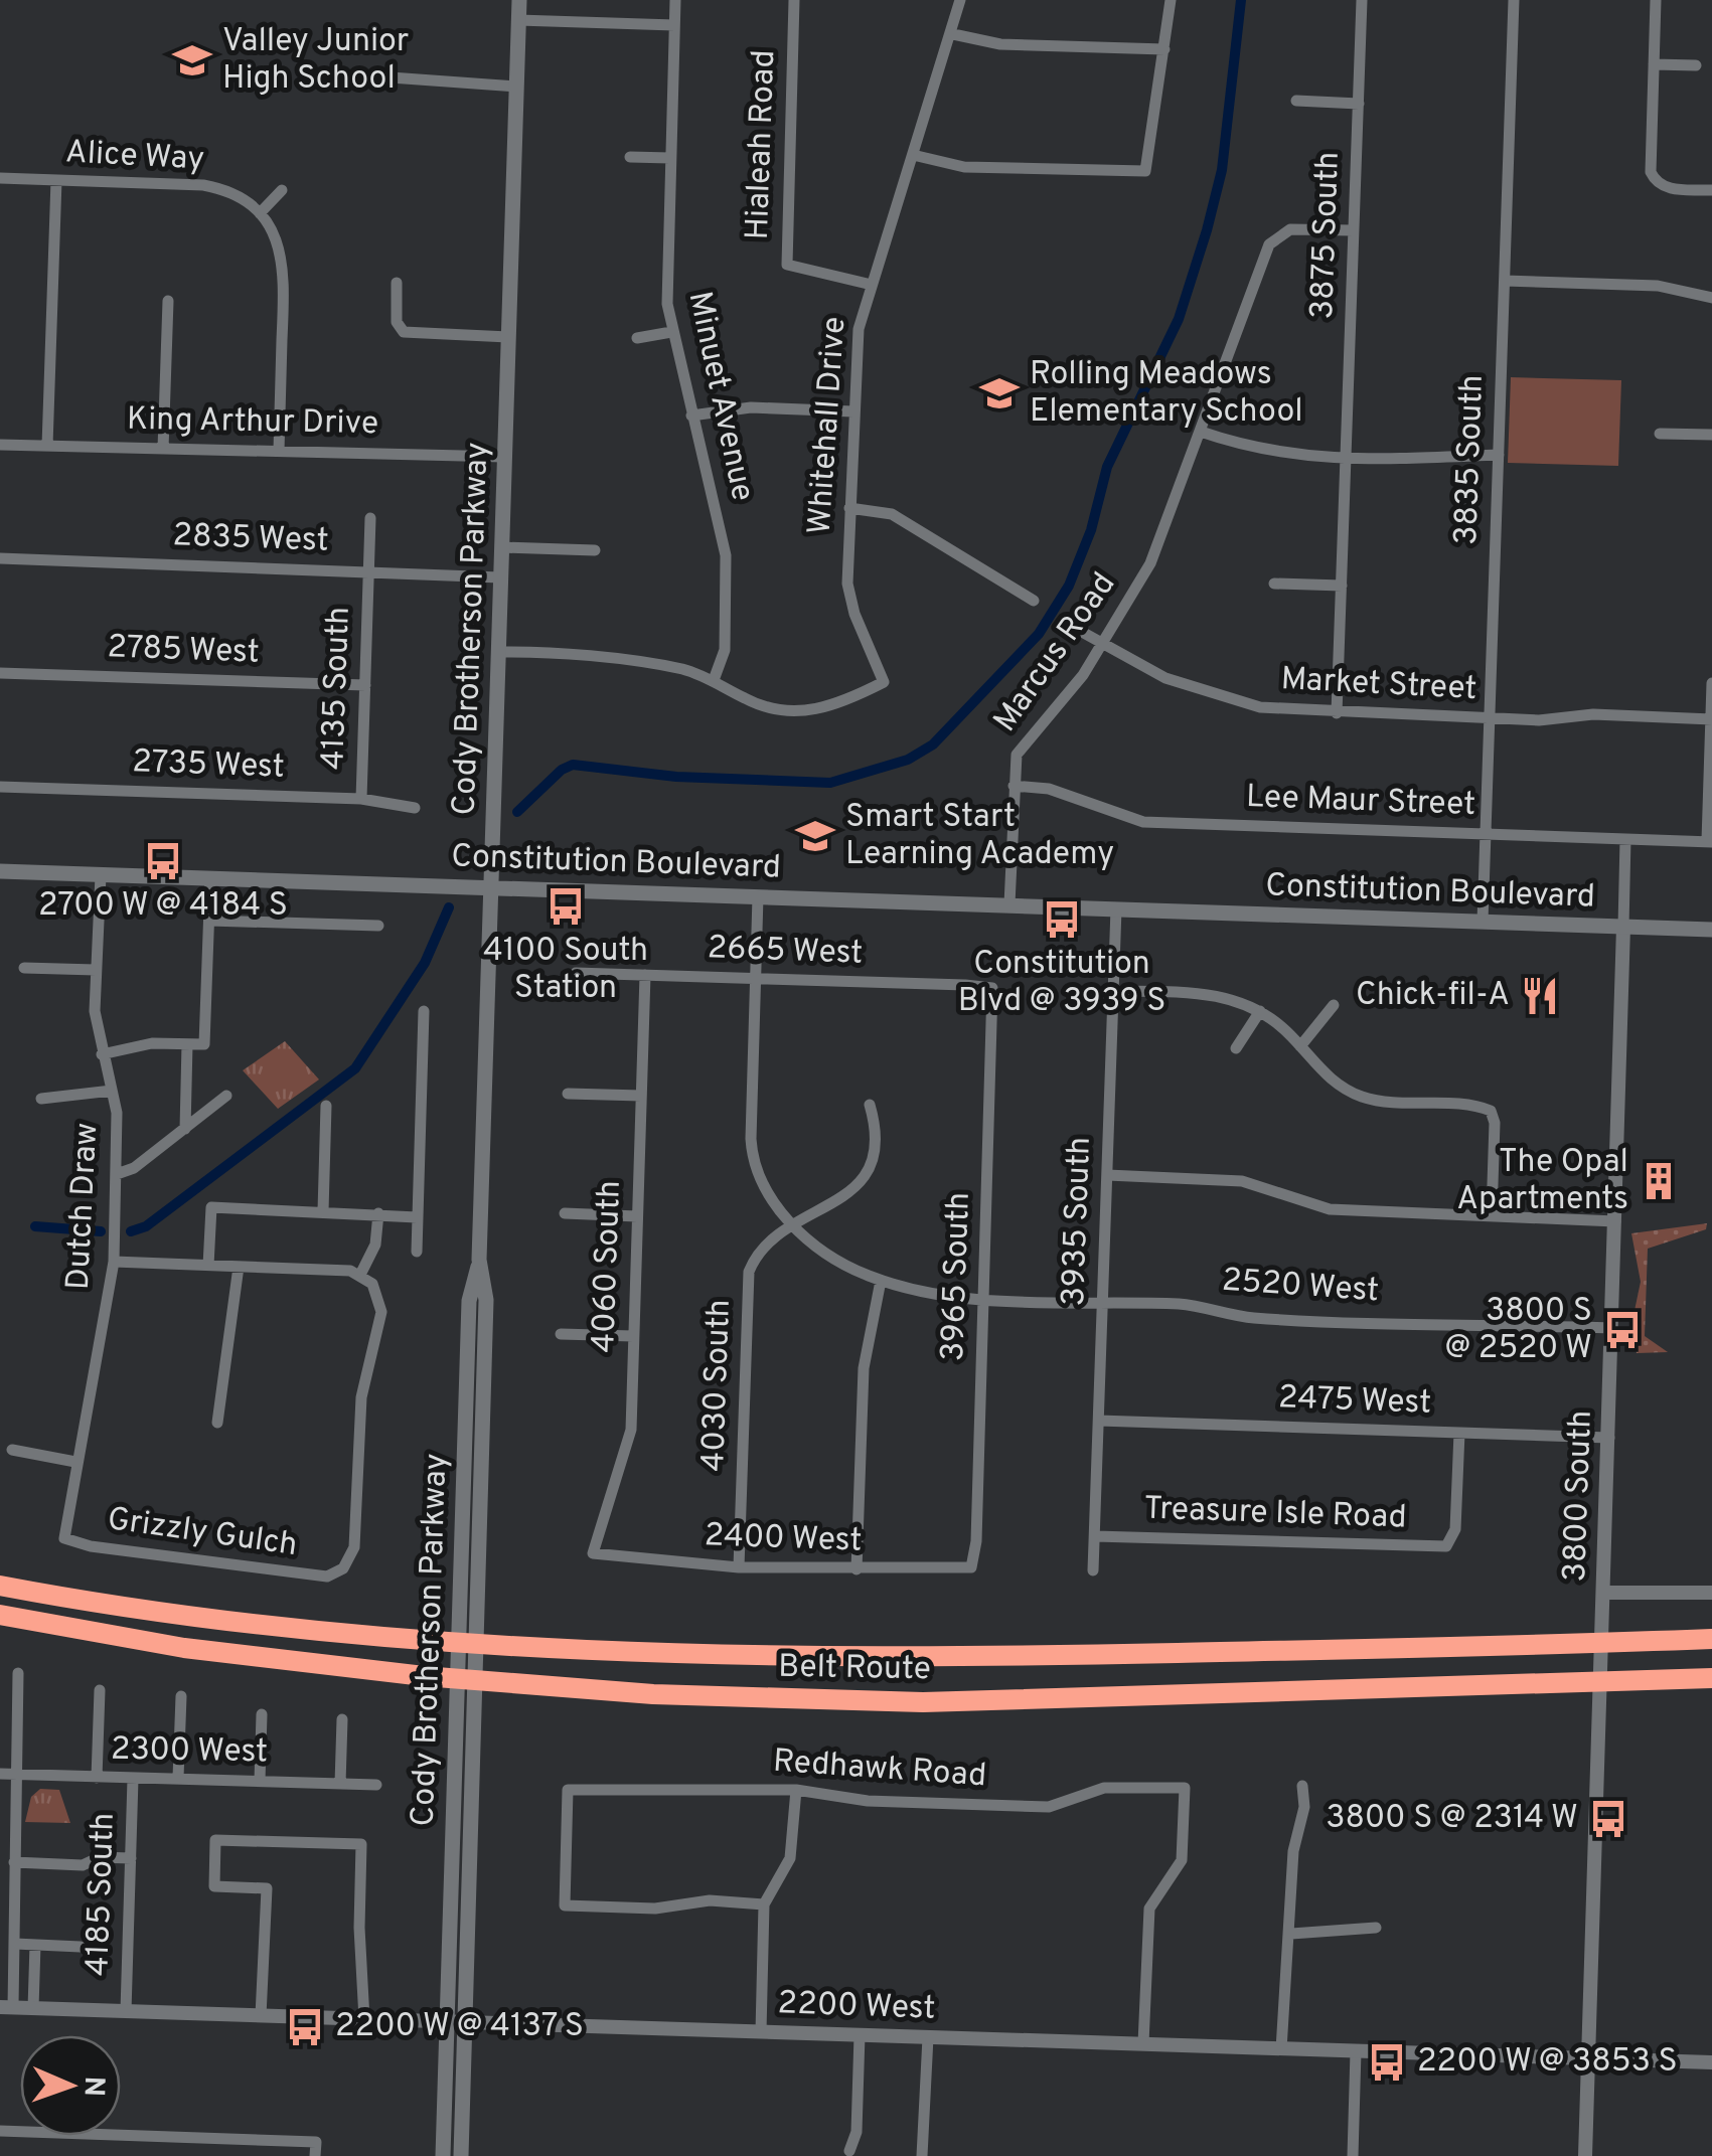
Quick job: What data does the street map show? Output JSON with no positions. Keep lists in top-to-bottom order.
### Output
{
  "streets": {
    "highway": ["Belt Route"],
    "main road": ["Cody Brotherson Parkway", "Constitution Boulevard"],
    "street": [
      "Hialeah Road",
      "Alice Way",
      "3875 South",
      "Minuet Avenue",
      "King Arthur Drive",
      "Whitehall Drive",
      "3835 South",
      "2835 West",
      "2785 West",
      "Marcus Road",
      "Market Street",
      "4135 South",
      "2735 West",
      "Lee Maur Street",
      "2665 West",
      "Dutch Draw",
      "3935 South",
      "4060 South",
      "3965 South",
      "2520 West",
      "4030 South",
      "2475 West",
      "3800 South",
      "Treasure Isle Road",
      "Grizzly Gulch",
      "2400 West",
      "2300 West",
      "Redhawk Road",
      "4185 South",
      "2200 West"
    ]
  },
  "crossings": [
    ["Hialeah Road", "Whitehall Drive"],
    ["3875 South", "Marcus Road"],
    ["3875 South", "Market Street"],
    ["Minuet Avenue", "Whitehall Drive"],
    ["King Arthur Drive", "Cody Brotherson Parkway"],
    ["3835 South", "Market Street"],
    ["3835 South", "Lee Maur Street"],
    ["3835 South", "Constitution Boulevard"],
    ["2835 West", "Cody Brotherson Parkway"],
    ["2835 West", "4135 South"],
    ["Cody Brotherson Parkway", "Constitution Boulevard"],
    ["Cody Brotherson Parkway", "2200 West"],
    ["2785 West", "4135 South"],
    ["Marcus Road", "Market Street"],
    ["Marcus Road", "Lee Maur Street"],
    ["Marcus Road", "Constitution Boulevard"],
    ["4135 South", "2735 West"],
    ["Lee Maur Street", "3800 South"],
    ["Constitution Boulevard", "Dutch Draw"],
    ["Constitution Boulevard", "3935 South"],
    ["Constitution Boulevard", "2520 West"],
    ["Constitution Boulevard", "3800 South"],
    ["2665 West", "4060 South"],
    ["2665 West", "3965 South"],
    ["2665 West", "2520 West"],
    ["Dutch Draw", "Grizzly Gulch"],
    ["3935 South", "2520 West"],
    ["3935 South", "2475 West"],
    ["3935 South", "Treasure Isle Road"],
    ["4060 South", "2400 West"],
    ["3965 South", "2520 West"],
    ["3965 South", "2400 West"],
    ["2520 West", "4030 South"],
    ["2520 West", "3800 South"],
    ["4030 South", "2400 West"],
    ["2475 West", "3800 South"],
    ["2475 West", "Treasure Isle Road"],
    ["3800 South", "2200 West"],
    ["2300 West", "4185 South"],
    ["Redhawk Road", "2200 West"],
    ["4185 South", "2200 West"]
  ],
  "places": {
    "school or university": ["Valley Junior High School", "Rolling Meadows Elementary School", "Smart Start Learning Academy"],
    "bus stop": [
      "2700 W @ 4184 S",
      "4100 South Station",
      "Constitution Blvd @ 3939 S",
      "3800 S @ 2520 W",
      "3800 S @ 2314 W",
      "2200 W @ 4137 S",
      "2200 W @ 3853 S"
    ],
    "restaurant": ["Chick-fil-A"],
    "building": ["The Opal Apartments"]
  },
  "north": "right"
}
